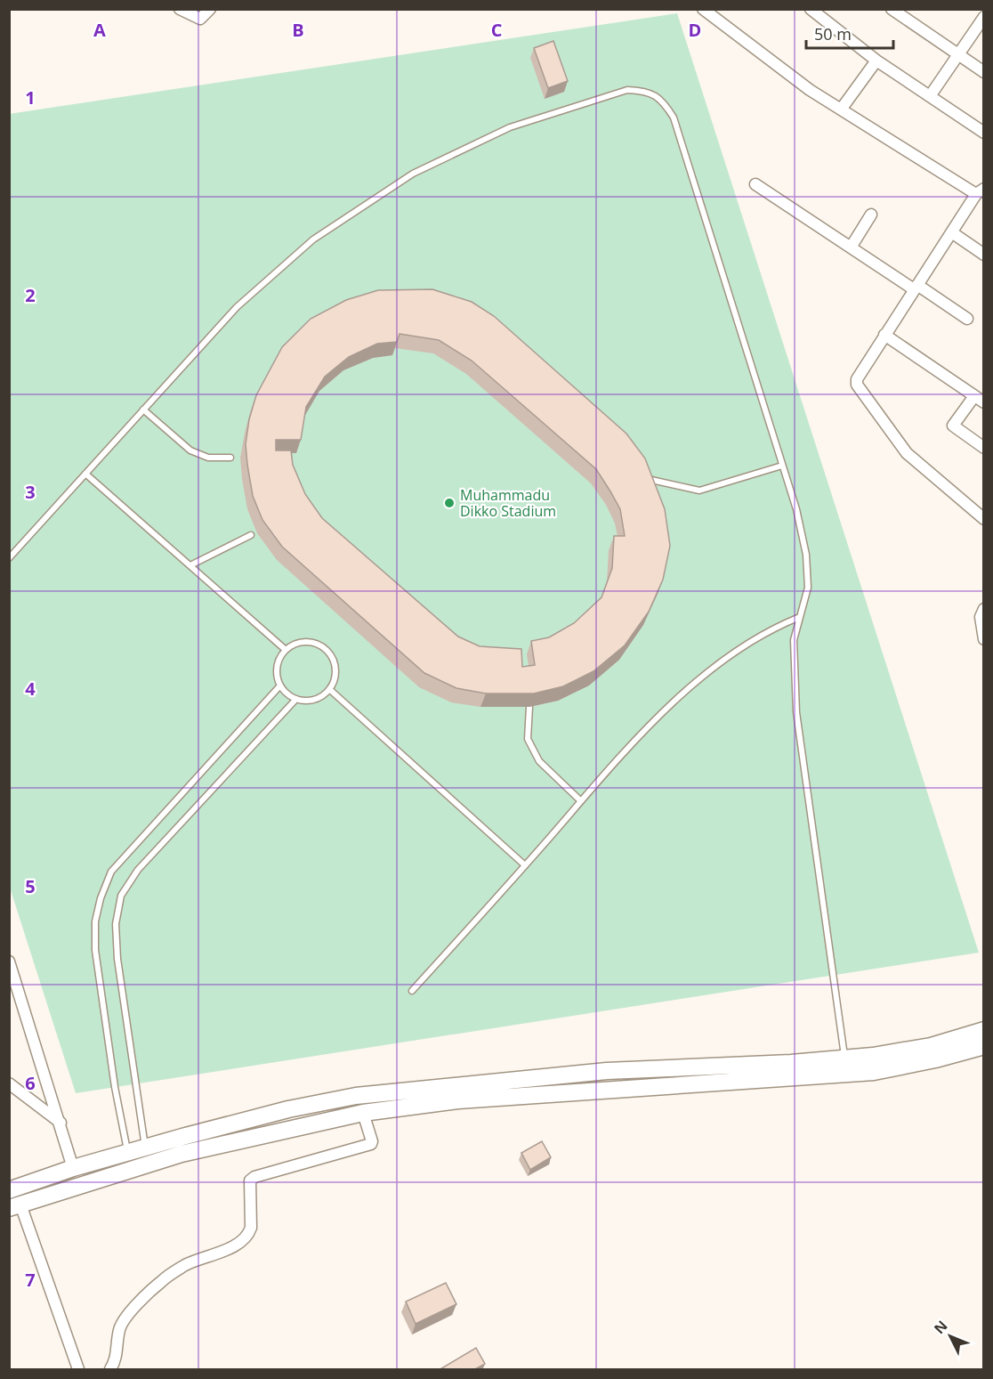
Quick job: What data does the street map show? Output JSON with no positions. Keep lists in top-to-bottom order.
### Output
{
  "places": ["Muhammadu Dikko Stadium"],
  "scale_bar": "50 m",
  "north": "top left",
  "grid": {
    "columns": [
      "A",
      "B",
      "C",
      "D"
    ],
    "rows": [
      "1",
      "2",
      "3",
      "4",
      "5",
      "6",
      "7"
    ]
  }
}
